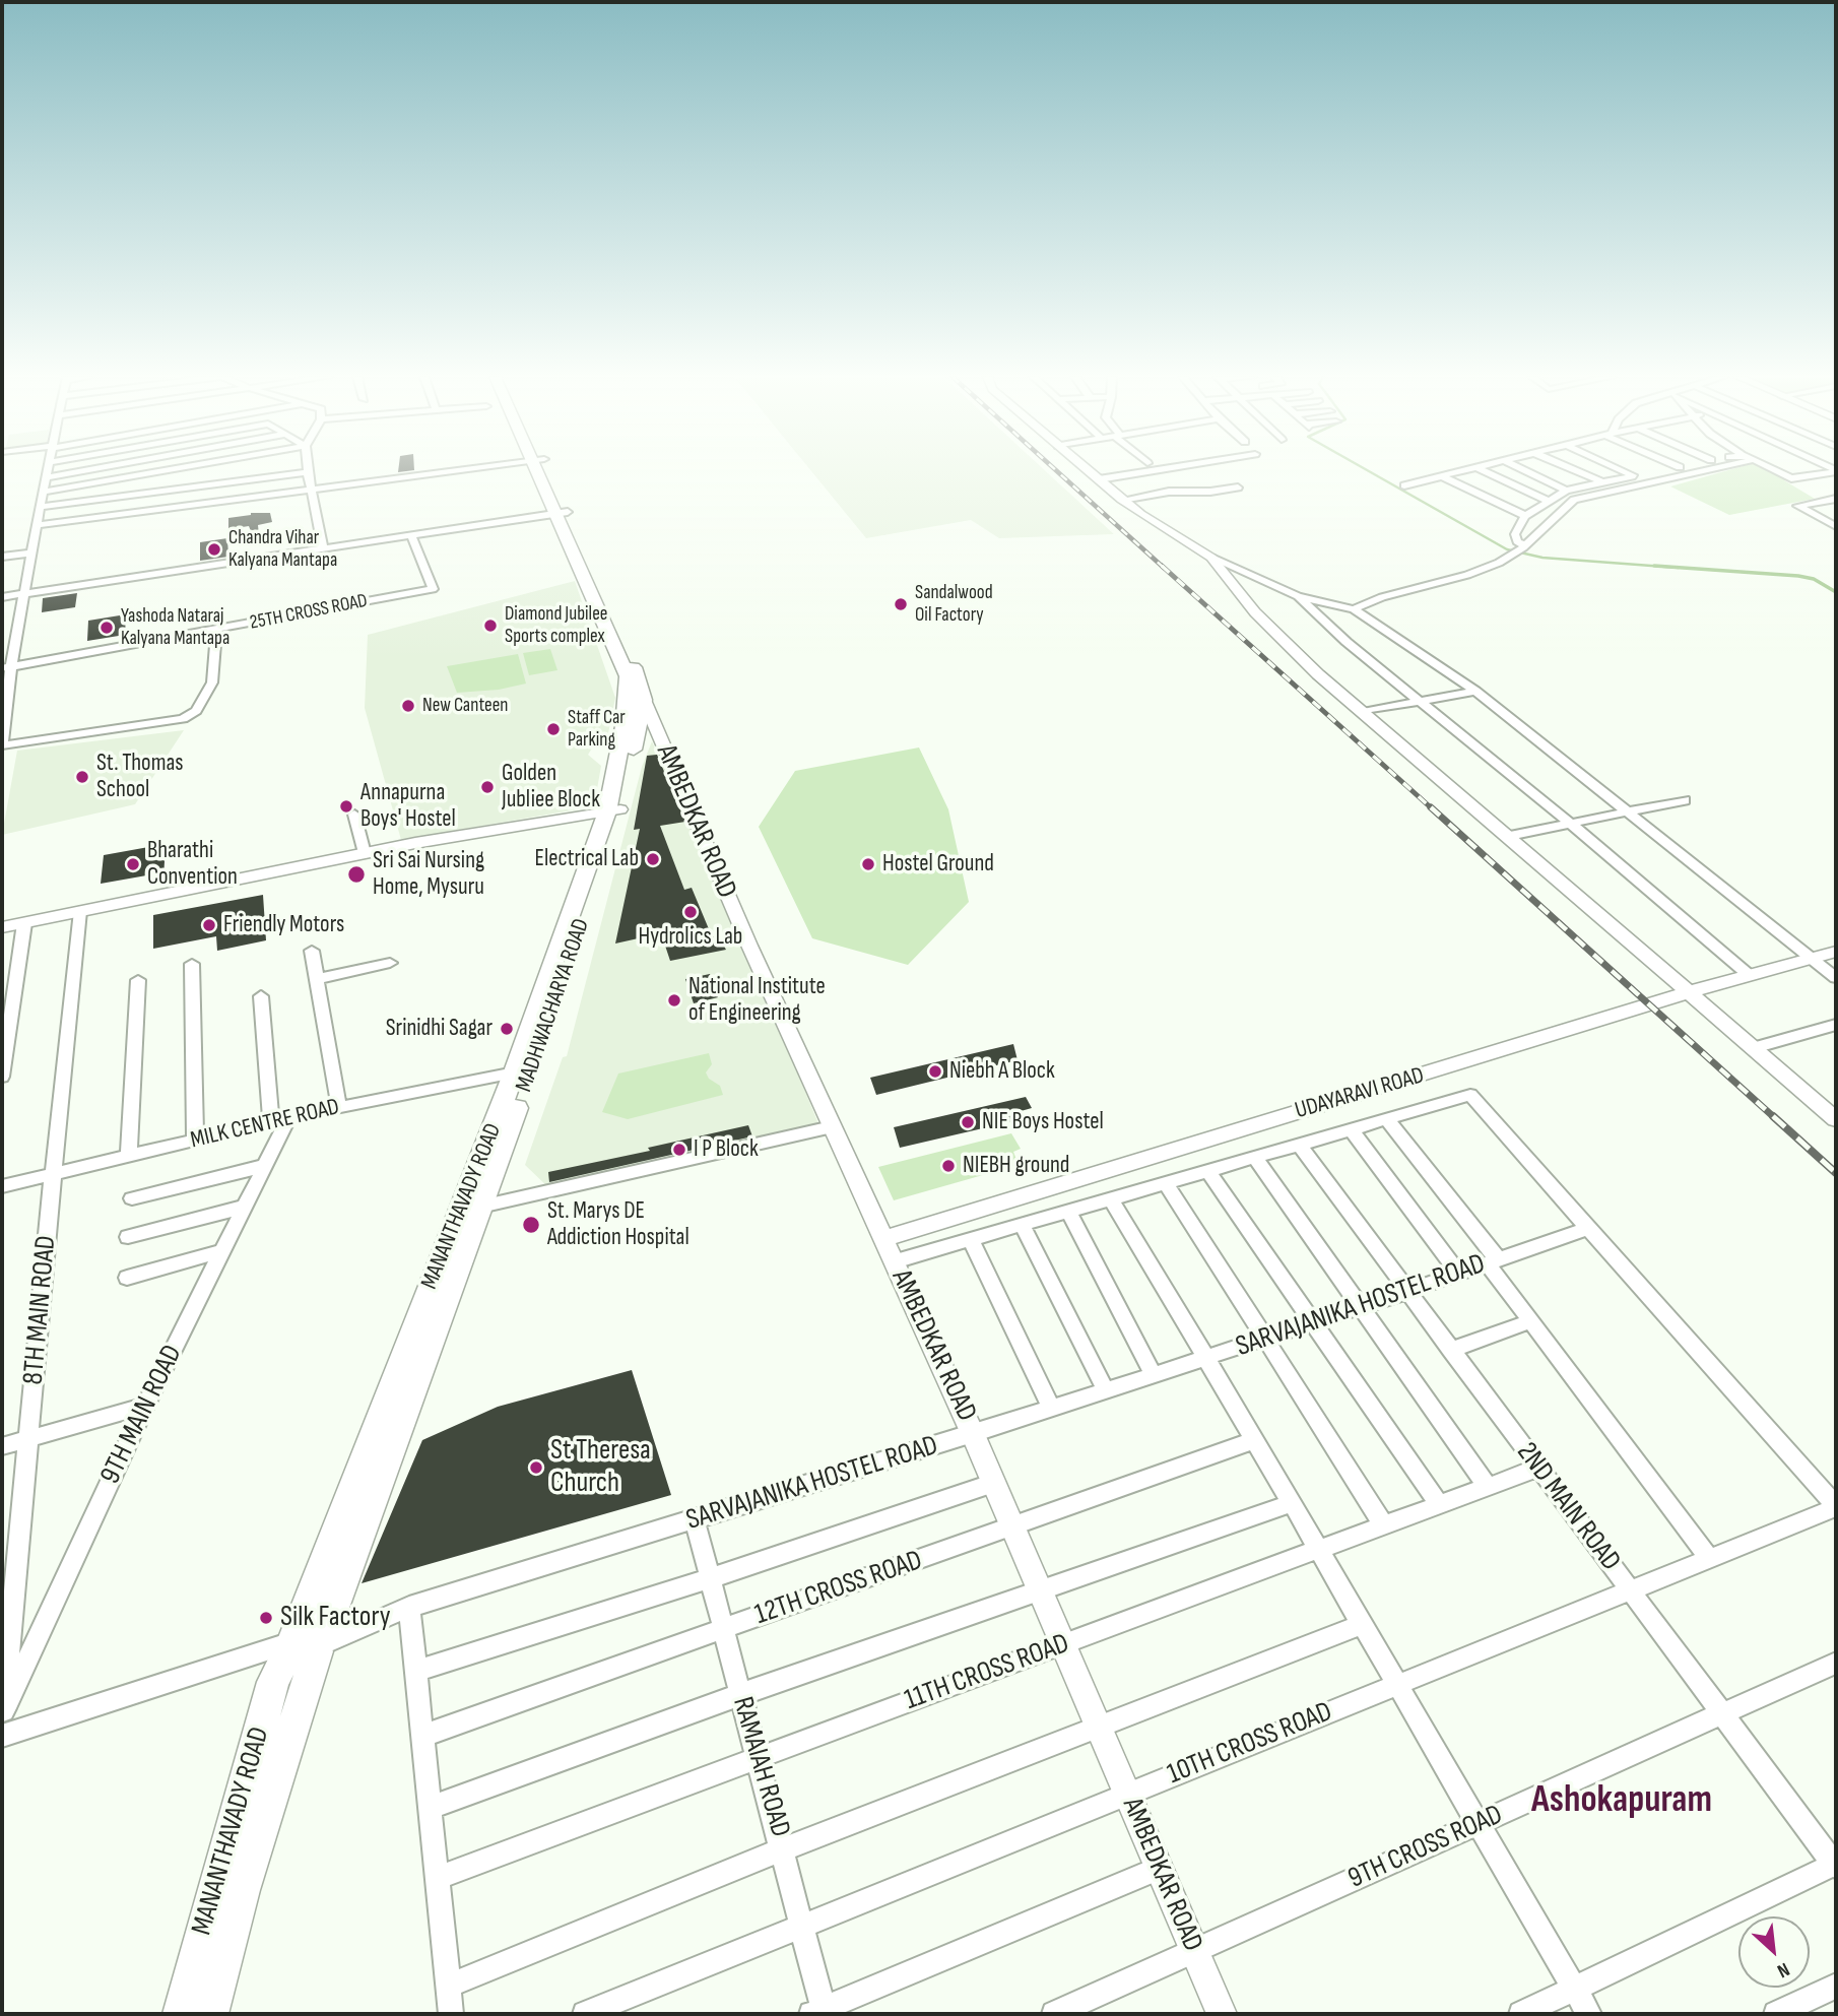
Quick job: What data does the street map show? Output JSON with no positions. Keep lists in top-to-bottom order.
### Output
{
  "streets": {
    "main road": ["MANANTHAVADY ROAD"],
    "street": [
      "25TH CROSS ROAD",
      "AMBEDKAR ROAD",
      "UDAYARAVI ROAD",
      "MILK CENTRE ROAD",
      "SARVAJANIKA HOSTEL ROAD",
      "8TH MAIN ROAD",
      "9TH MAIN ROAD",
      "2ND MAIN ROAD",
      "12TH CROSS ROAD",
      "11TH CROSS ROAD",
      "10TH CROSS ROAD",
      "RAMAIAH ROAD",
      "9TH CROSS ROAD"
    ]
  },
  "crossings": [
    ["AMBEDKAR ROAD", "UDAYARAVI ROAD"],
    ["AMBEDKAR ROAD", "MANANTHAVADY ROAD"],
    ["AMBEDKAR ROAD", "SARVAJANIKA HOSTEL ROAD"],
    ["AMBEDKAR ROAD", "12TH CROSS ROAD"],
    ["AMBEDKAR ROAD", "11TH CROSS ROAD"],
    ["AMBEDKAR ROAD", "10TH CROSS ROAD"],
    ["AMBEDKAR ROAD", "9TH CROSS ROAD"],
    ["MILK CENTRE ROAD", "MANANTHAVADY ROAD"],
    ["MILK CENTRE ROAD", "8TH MAIN ROAD"],
    ["MILK CENTRE ROAD", "9TH MAIN ROAD"],
    ["MANANTHAVADY ROAD", "SARVAJANIKA HOSTEL ROAD"],
    ["SARVAJANIKA HOSTEL ROAD", "2ND MAIN ROAD"],
    ["SARVAJANIKA HOSTEL ROAD", "RAMAIAH ROAD"],
    ["8TH MAIN ROAD", "9TH MAIN ROAD"],
    ["2ND MAIN ROAD", "11TH CROSS ROAD"],
    ["2ND MAIN ROAD", "10TH CROSS ROAD"],
    ["2ND MAIN ROAD", "9TH CROSS ROAD"],
    ["12TH CROSS ROAD", "RAMAIAH ROAD"],
    ["11TH CROSS ROAD", "RAMAIAH ROAD"],
    ["10TH CROSS ROAD", "RAMAIAH ROAD"]
  ],
  "districts": ["Ashokapuram"],
  "places": [
    "Chandra Vihar Kalyana Mantapa",
    "Sandalwood Oil Factory",
    "Diamond Jubilee Sports complex",
    "Yashoda Nataraj Kalyana Mantapa",
    "New Canteen",
    "Staff Car Parking",
    "St. Thomas School",
    "Golden Jubliee Block",
    "Annapurna Boys' Hostel",
    "Electrical Lab",
    "Bharathi Convention",
    "Hostel Ground",
    "Sri Sai Nursing Home, Mysuru",
    "Hydrolics Lab",
    "Friendly Motors",
    "National Institute of Engineering",
    "Srinidhi Sagar",
    "Niebh A Block",
    "NIE Boys Hostel",
    "I P Block",
    "NIEBH ground",
    "St. Marys DE Addiction Hospital",
    "St Theresa Church",
    "Silk Factory"
  ],
  "north": "bottom right"
}
